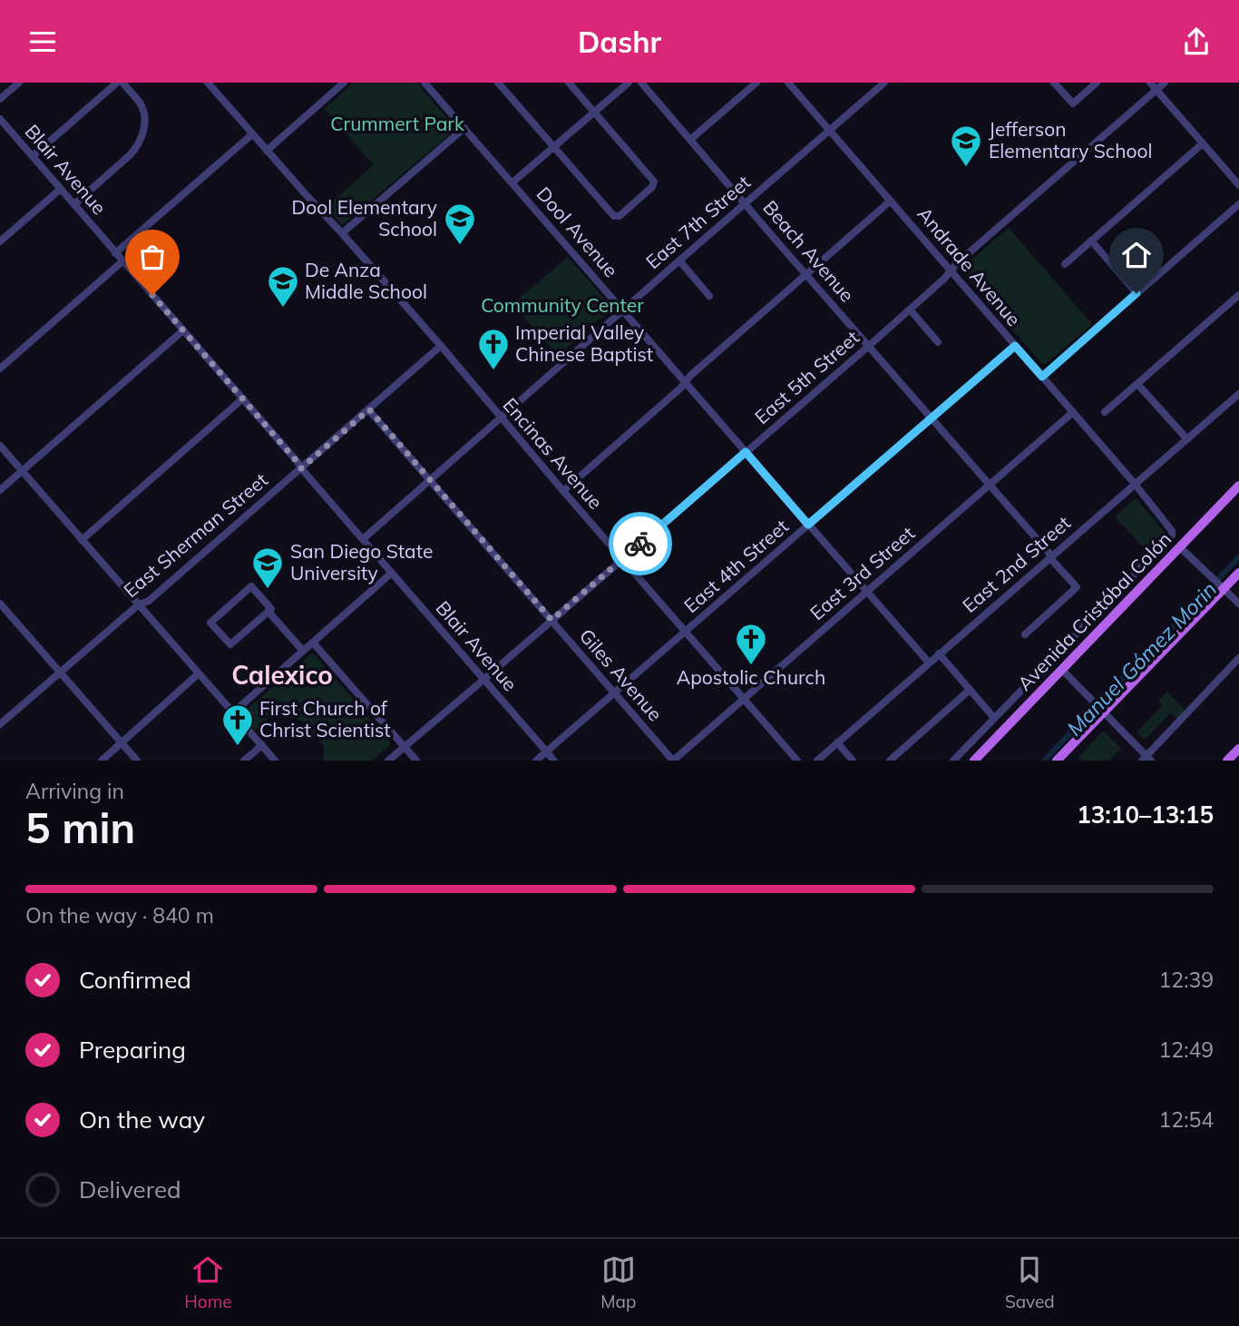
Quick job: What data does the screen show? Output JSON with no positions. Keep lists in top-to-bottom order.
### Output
{
  "streets": {
    "main road": ["Avenida Cristóbal Colón"],
    "street": [
      "Blair Avenue",
      "East 7th Street",
      "Dool Avenue",
      "Beach Avenue",
      "Andrade Avenue",
      "East 5th Street",
      "Encinas Avenue",
      "East Sherman Street",
      "East 2nd Street",
      "East 4th Street",
      "East 3rd Street",
      "Giles Avenue"
    ]
  },
  "crossings": [
    ["Blair Avenue", "East 7th Street"],
    ["Blair Avenue", "East 5th Street"],
    ["Blair Avenue", "East Sherman Street"],
    ["Blair Avenue", "East 4th Street"],
    ["East 7th Street", "Dool Avenue"],
    ["East 7th Street", "Beach Avenue"],
    ["East 7th Street", "Andrade Avenue"],
    ["East 7th Street", "Encinas Avenue"],
    ["East 7th Street", "Giles Avenue"],
    ["Dool Avenue", "East 5th Street"],
    ["Dool Avenue", "East 2nd Street"],
    ["Dool Avenue", "East 4th Street"],
    ["Dool Avenue", "East 3rd Street"],
    ["Beach Avenue", "East 5th Street"],
    ["Beach Avenue", "East 2nd Street"],
    ["Beach Avenue", "East 4th Street"],
    ["Beach Avenue", "East 3rd Street"],
    ["Andrade Avenue", "East 5th Street"],
    ["Andrade Avenue", "East 2nd Street"],
    ["Andrade Avenue", "East 4th Street"],
    ["Andrade Avenue", "East 3rd Street"],
    ["East 5th Street", "Encinas Avenue"],
    ["East 5th Street", "Giles Avenue"],
    ["Encinas Avenue", "East Sherman Street"],
    ["Encinas Avenue", "East 4th Street"],
    ["Encinas Avenue", "East 3rd Street"],
    ["East Sherman Street", "Giles Avenue"],
    ["East 4th Street", "Giles Avenue"],
    ["East 3rd Street", "Giles Avenue"]
  ],
  "districts": ["Calexico"],
  "water": ["Manuel Gómez Morin"],
  "parks": ["Crummert Park", "Community Center"],
  "places": {
    "school or university": [
      "Jefferson Elementary School",
      "Dool Elementary School",
      "De Anza Middle School",
      "San Diego State University"
    ],
    "church": ["Imperial Valley Chinese Baptist", "Apostolic Church", "First Church of Christ Scientist"]
  },
  "page": {
    "header": "Dashr",
    "heading": ["5 min", "Arriving in", "13:10–13:15"],
    "bar": "On the way · 840 m",
    "list": [
      ["Confirmed", "12:39"],
      ["Preparing", "12:49"],
      ["On the way", "12:54"],
      "Delivered"
    ],
    "tabs": ["Home", "Map", "Saved"]
  }
}
